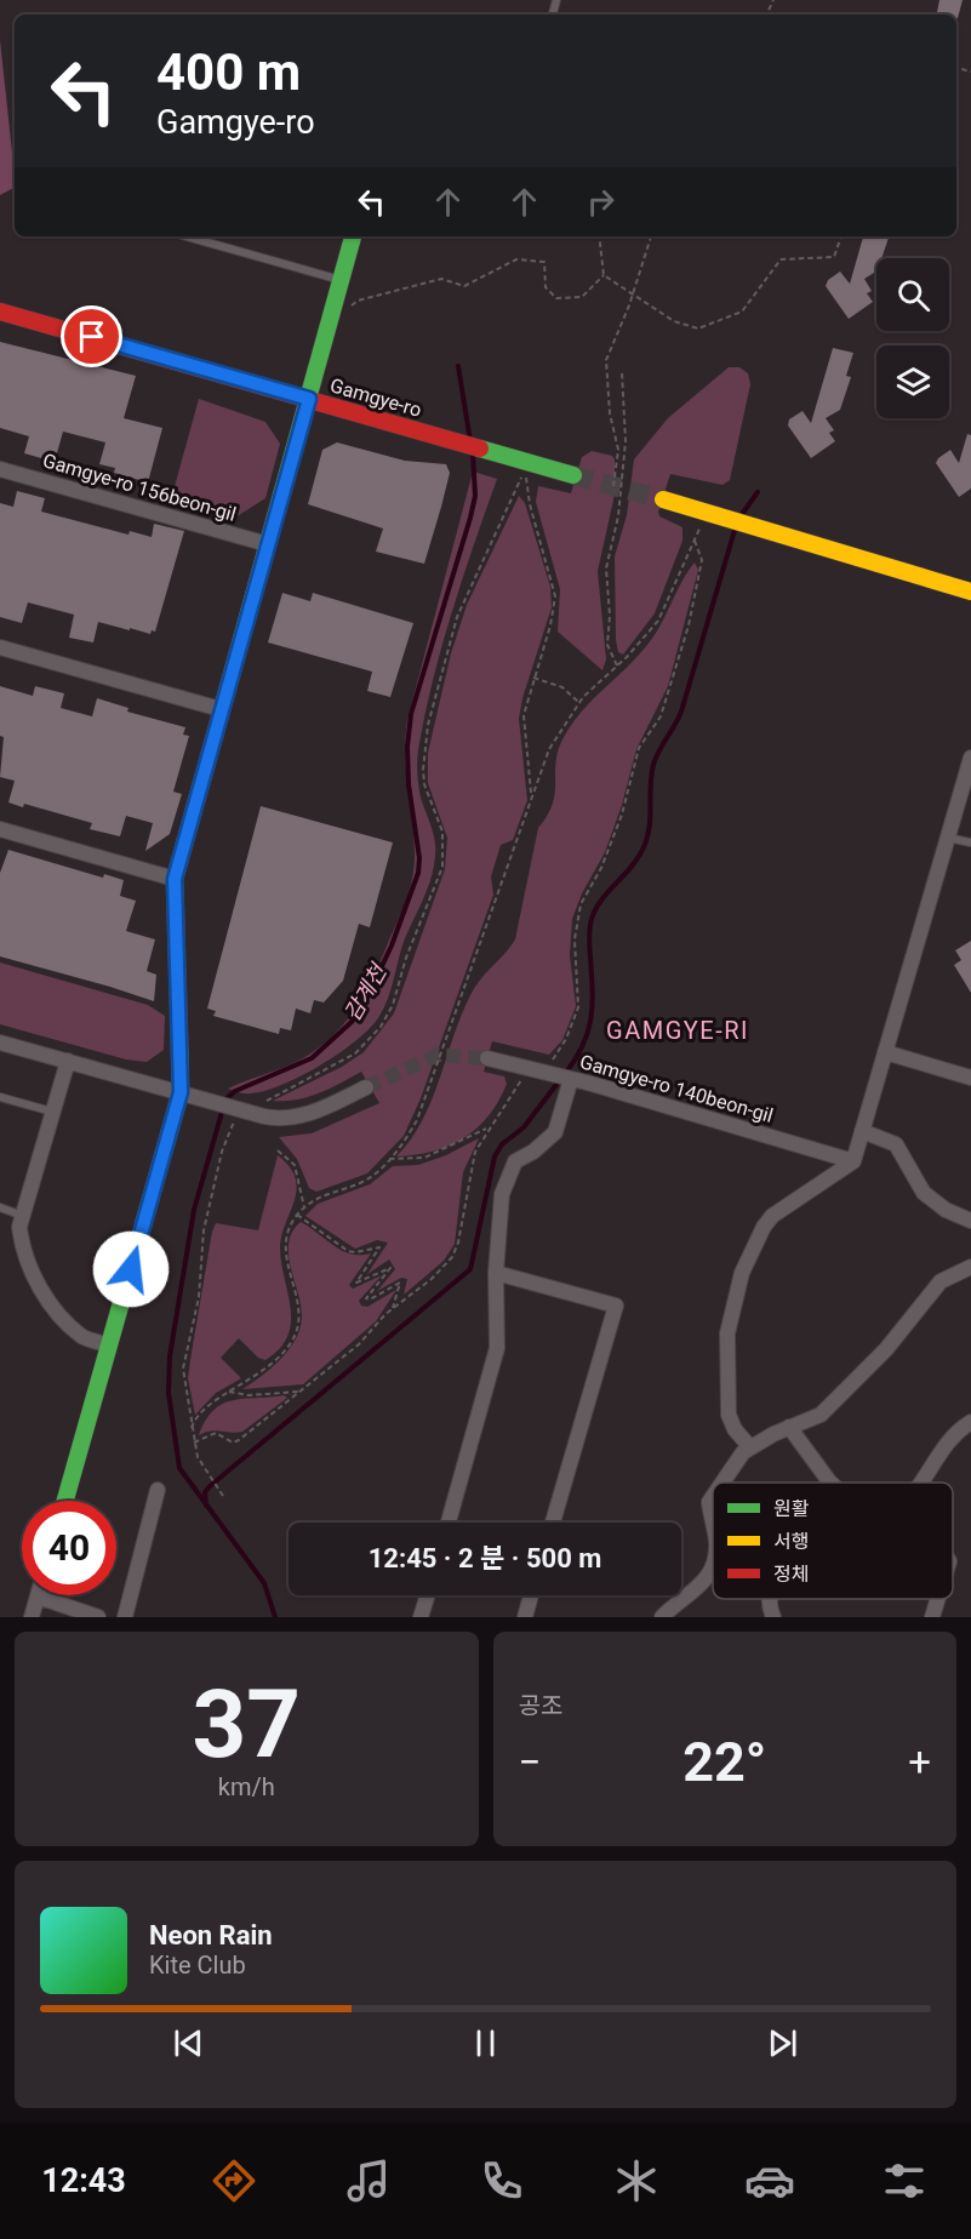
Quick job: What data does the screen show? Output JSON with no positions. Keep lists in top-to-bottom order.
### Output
{
  "streets": {
    "street": ["Gamgye-ro", "Gamgye-ro 156beon-gil", "Gamgye-ro 140beon-gil"]
  },
  "districts": ["GAMGYE-RI"],
  "water": ["감계천"],
  "legend": ["원활", "서행", "정체"],
  "page": {
    "turn": ["400 m", "Gamgye-ro"],
    "limit": "40",
    "trip": "12:45 · 2 분 · 500 m",
    "tile": [
      ["37", "km/h"],
      "공조"
    ],
    "heat": ["−", "22°", "+"],
    "song": ["Neon Rain", "Kite Club"],
    "tabs": "12:43"
  }
}
